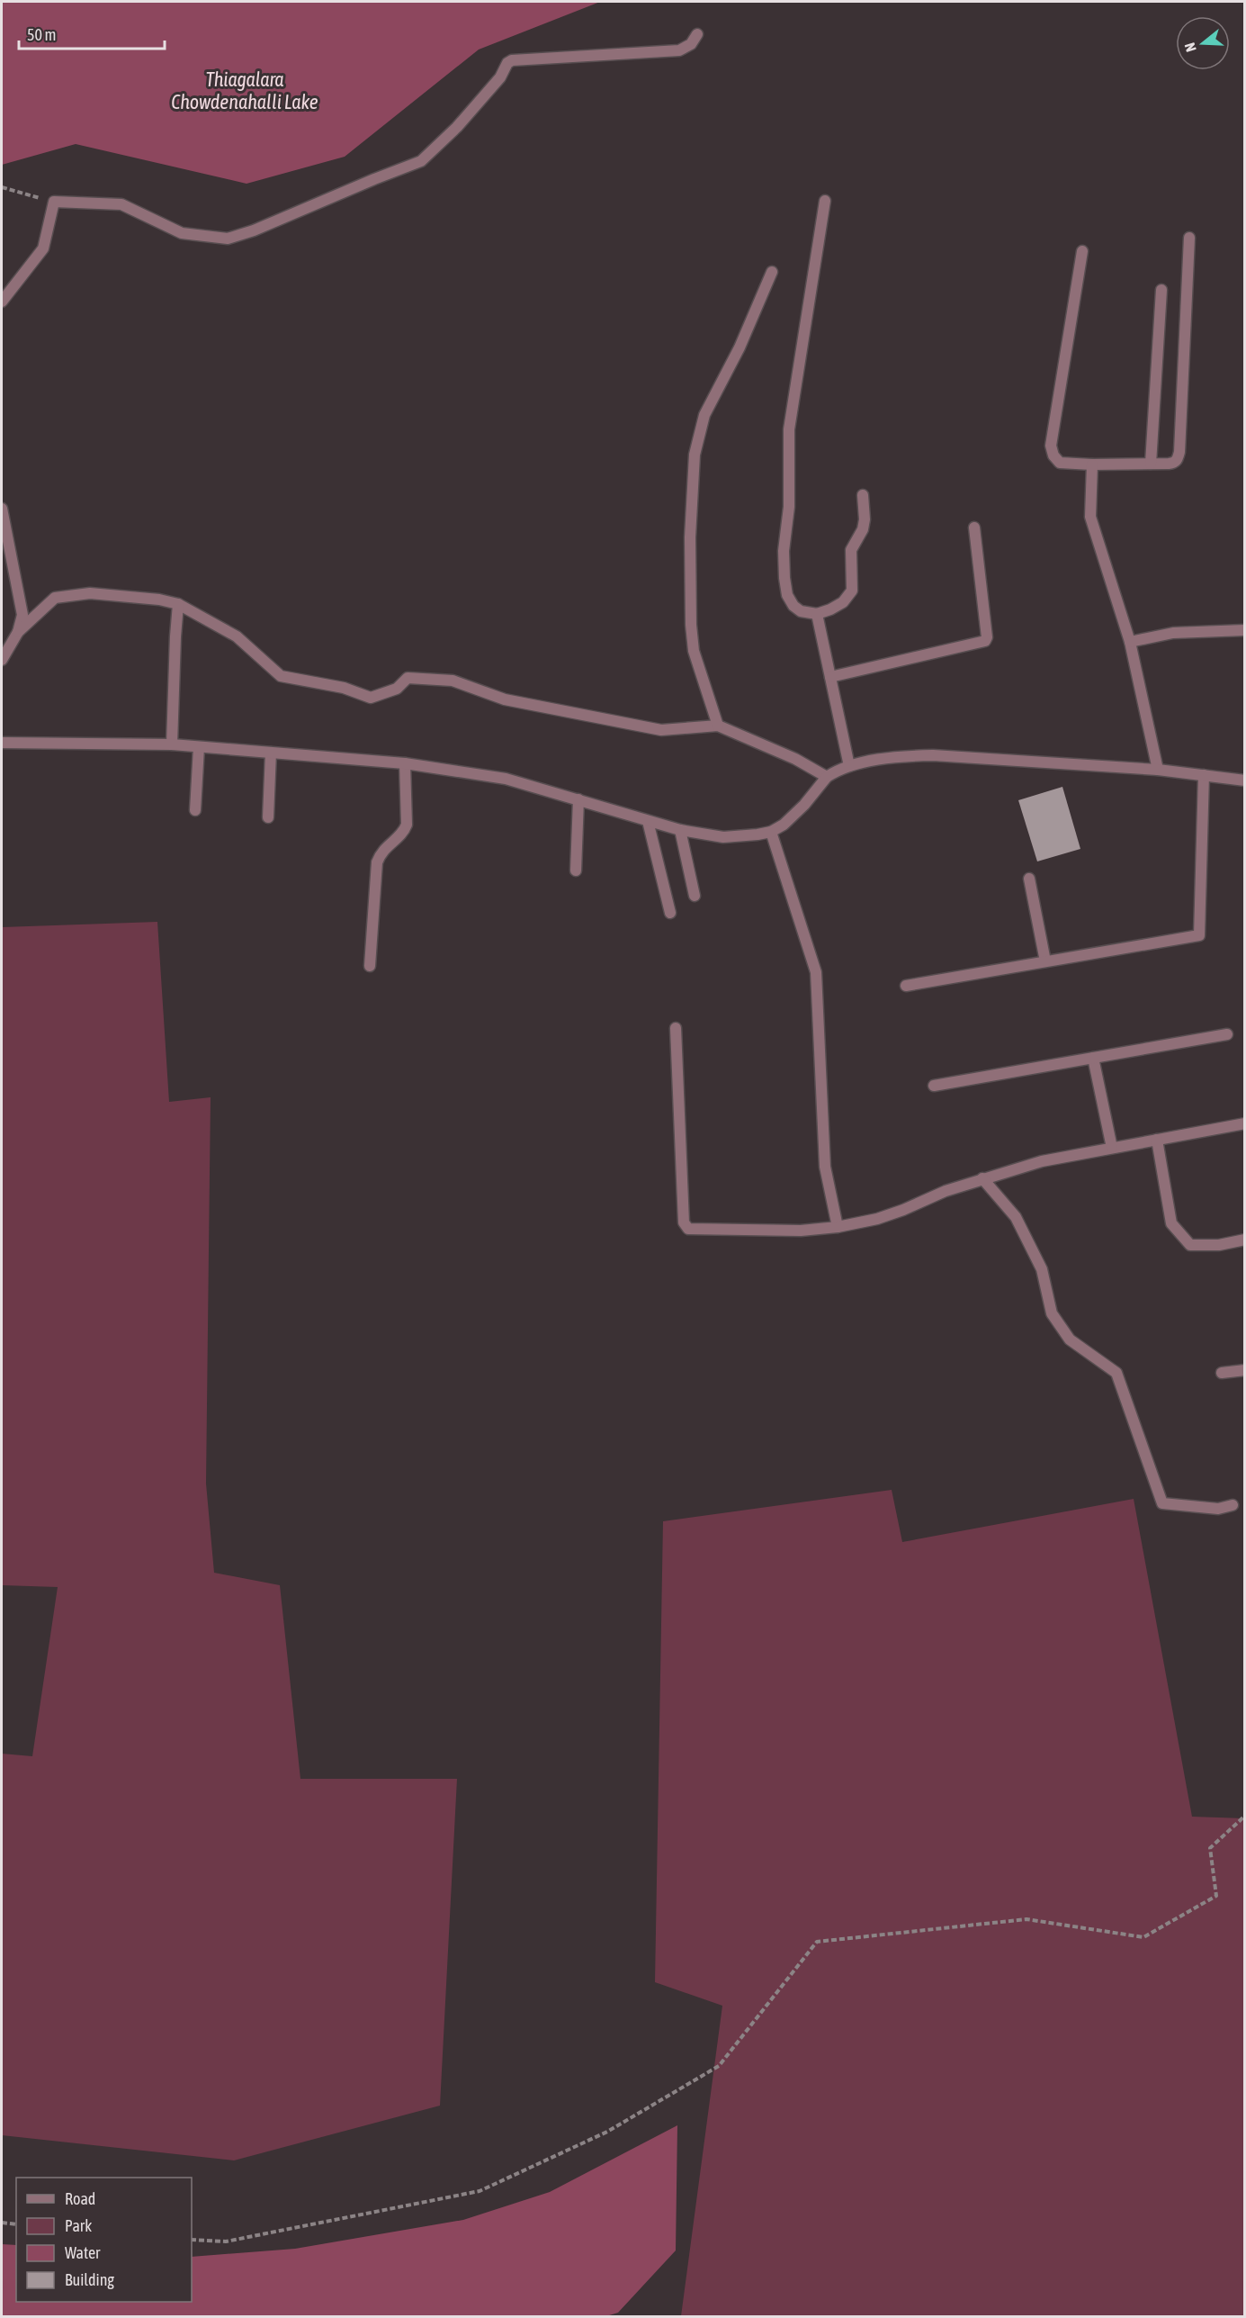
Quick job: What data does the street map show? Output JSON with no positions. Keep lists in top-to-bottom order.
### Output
{
  "water": ["Thiagalara Chowdenahalli Lake"],
  "legend": [
    "Road",
    "Park",
    "Water",
    "Building"
  ],
  "scale_bar": "50 m",
  "north": "left"
}
